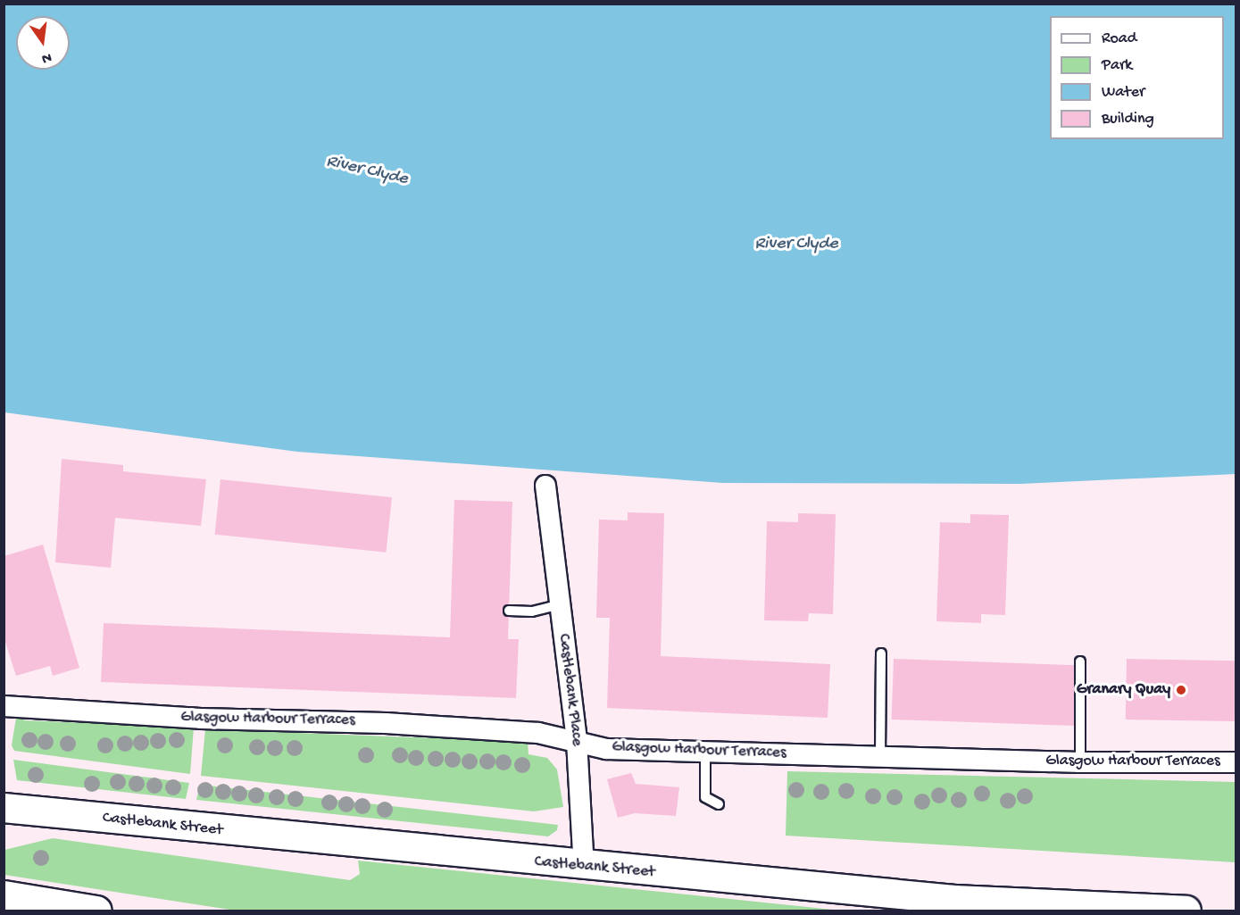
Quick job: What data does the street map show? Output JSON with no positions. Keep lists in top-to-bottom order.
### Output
{
  "streets": {
    "street": ["Castlebank Place", "Glasgow Harbour Terraces", "Castlebank Street"]
  },
  "crossings": [
    ["Castlebank Place", "Glasgow Harbour Terraces"],
    ["Castlebank Place", "Castlebank Street"]
  ],
  "water": ["River Clyde"],
  "places": ["Granary Quay"],
  "legend": [
    "Road",
    "Park",
    "Water",
    "Building"
  ],
  "north": "bottom"
}
